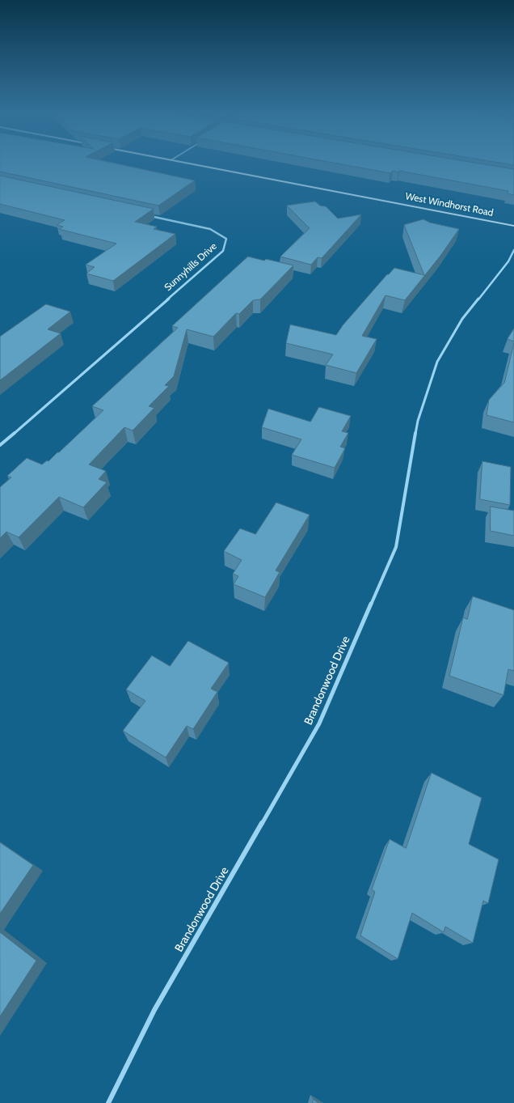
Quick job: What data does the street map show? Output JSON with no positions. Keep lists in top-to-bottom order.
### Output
{
  "streets": {
    "street": ["West Windhorst Road", "Sunnyhills Drive", "Brandonwood Drive"]
  }
}
